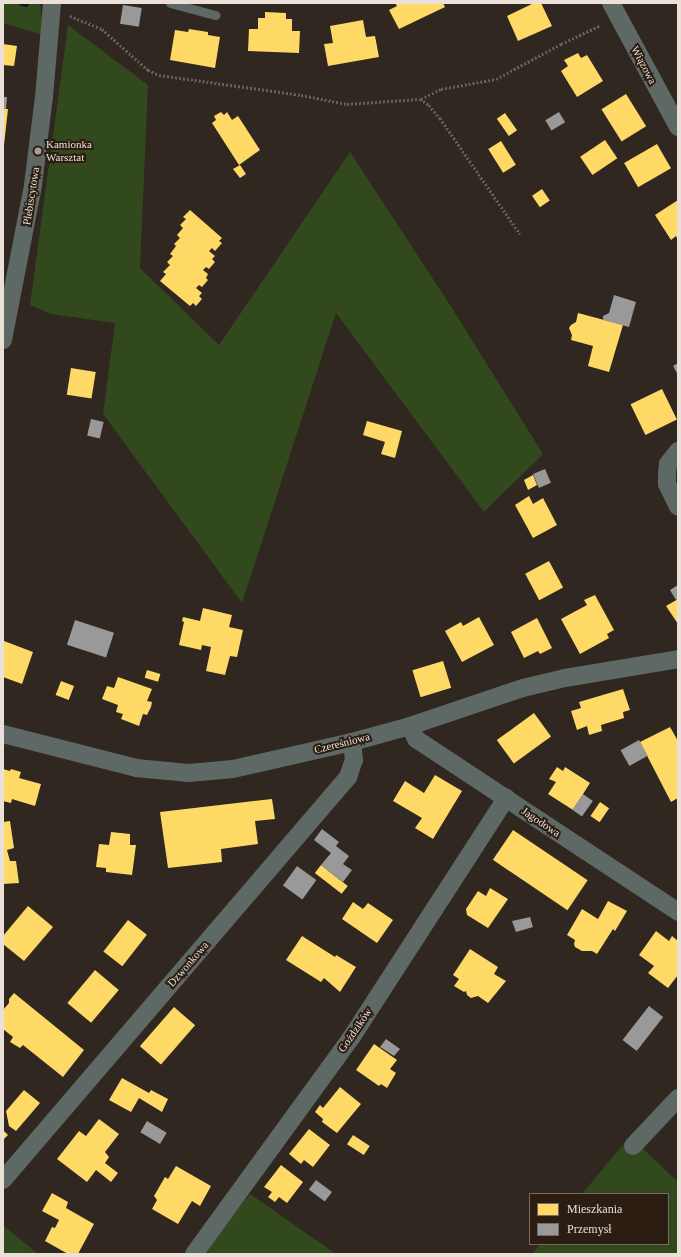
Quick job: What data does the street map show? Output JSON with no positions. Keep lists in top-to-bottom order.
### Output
{
  "streets": {
    "street": [
      "Wiązowa",
      "Plebiscytowa",
      "Czereśniowa",
      "Jagodowa",
      "Dzwonkowa",
      "Goździków"
    ]
  },
  "crossings": [
    ["Czereśniowa", "Jagodowa"],
    ["Czereśniowa", "Dzwonkowa"],
    ["Jagodowa", "Goździków"]
  ],
  "places": ["Kamionka Warsztat"],
  "legend": ["Mieszkania", "Przemysł"]
}
